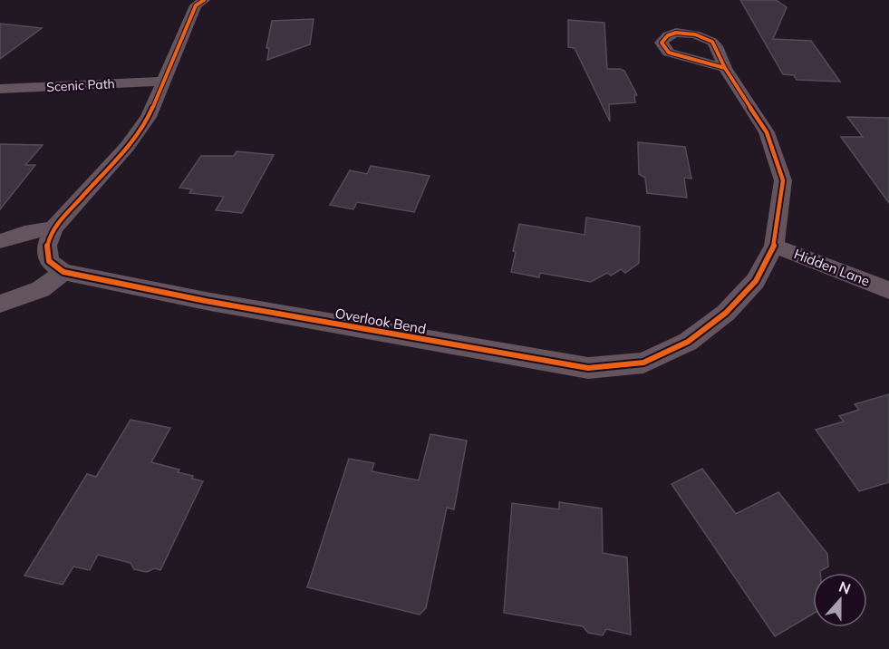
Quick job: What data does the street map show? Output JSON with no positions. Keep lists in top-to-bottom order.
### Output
{
  "streets": {
    "street": ["Scenic Path", "Hidden Lane", "Overlook Bend"]
  },
  "crossings": [
    ["Hidden Lane", "Overlook Bend"]
  ],
  "north": "top"
}
